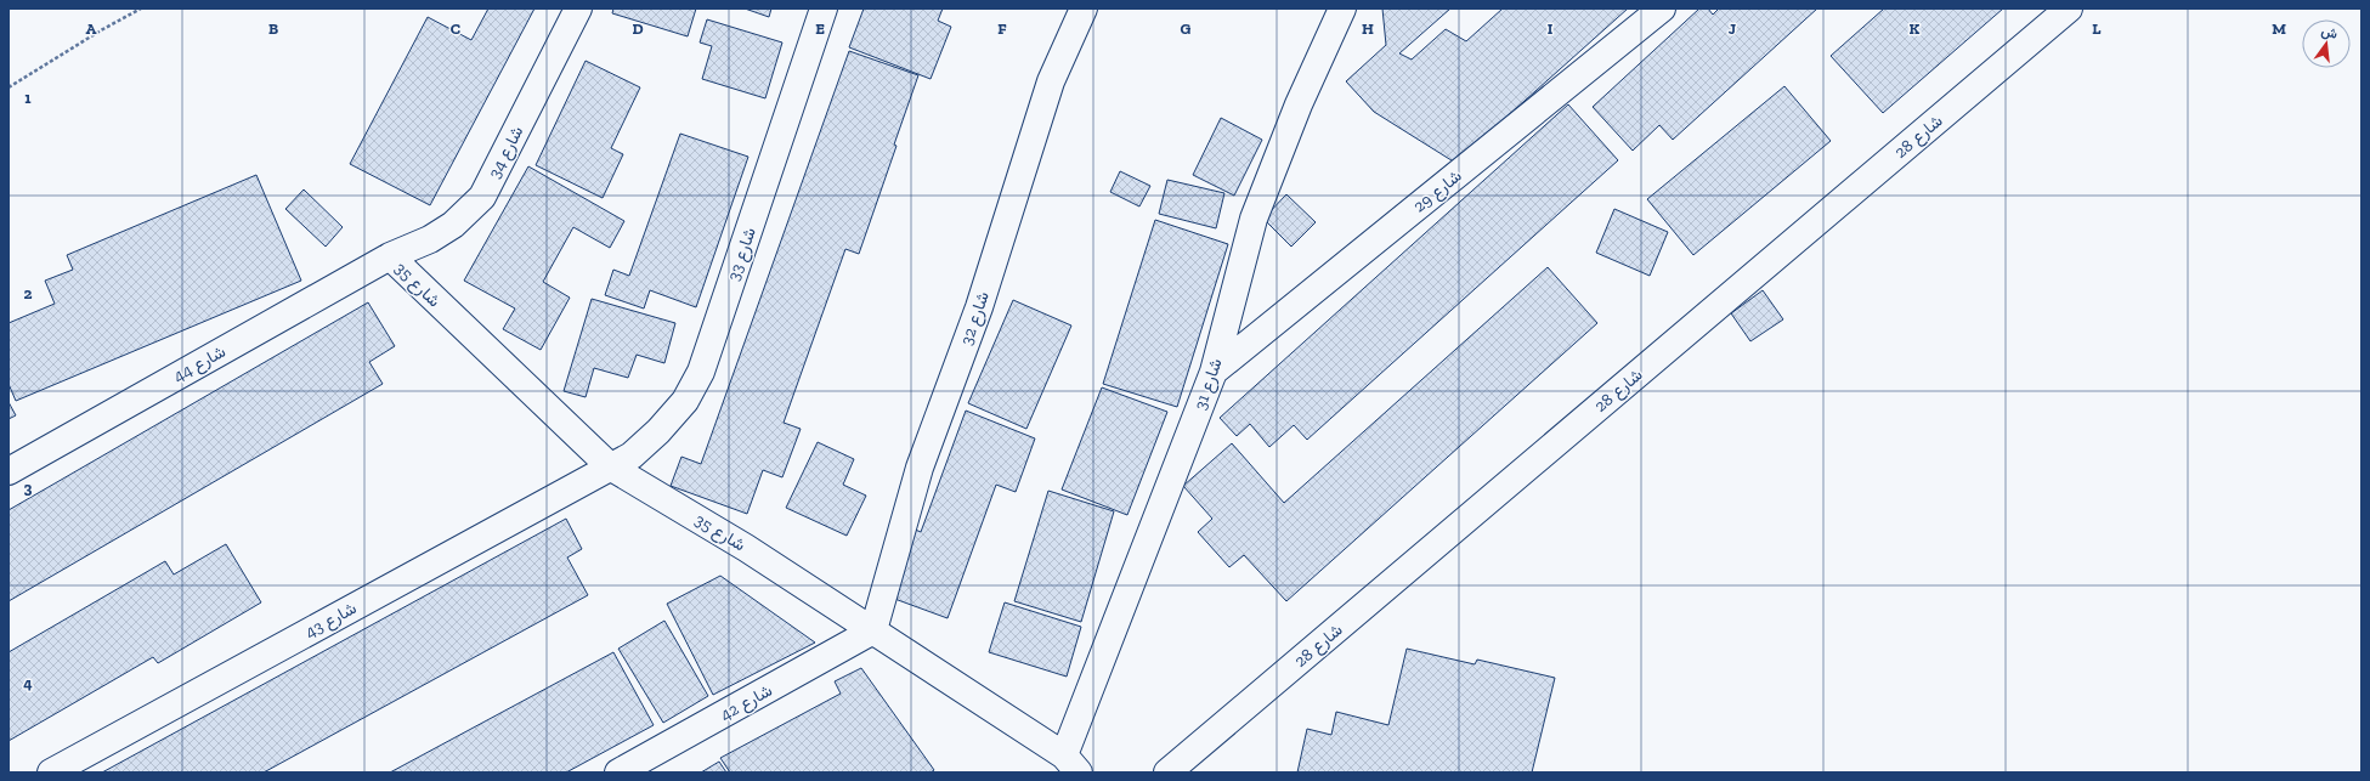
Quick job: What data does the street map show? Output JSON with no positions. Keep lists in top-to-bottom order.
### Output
{
  "streets": {
    "street": [
      "شارع 28",
      "شارع 34",
      "شارع 29",
      "شارع 33",
      "شارع 35",
      "شارع 32",
      "شارع 44",
      "شارع 31",
      "شارع 43",
      "شارع 42"
    ]
  },
  "crossings": [
    ["شارع 34", "شارع 35"],
    ["شارع 34", "شارع 44"],
    ["شارع 29", "شارع 31"],
    ["شارع 33", "شارع 35"],
    ["شارع 33", "شارع 43"],
    ["شارع 35", "شارع 32"],
    ["شارع 35", "شارع 44"],
    ["شارع 35", "شارع 31"],
    ["شارع 35", "شارع 43"],
    ["شارع 35", "شارع 42"],
    ["شارع 32", "شارع 42"]
  ],
  "north": "top",
  "grid": {
    "columns": [
      "A",
      "B",
      "C",
      "D",
      "E",
      "F",
      "G",
      "H",
      "I",
      "J",
      "K",
      "L",
      "M"
    ],
    "rows": [
      "1",
      "2",
      "3",
      "4"
    ]
  }
}
